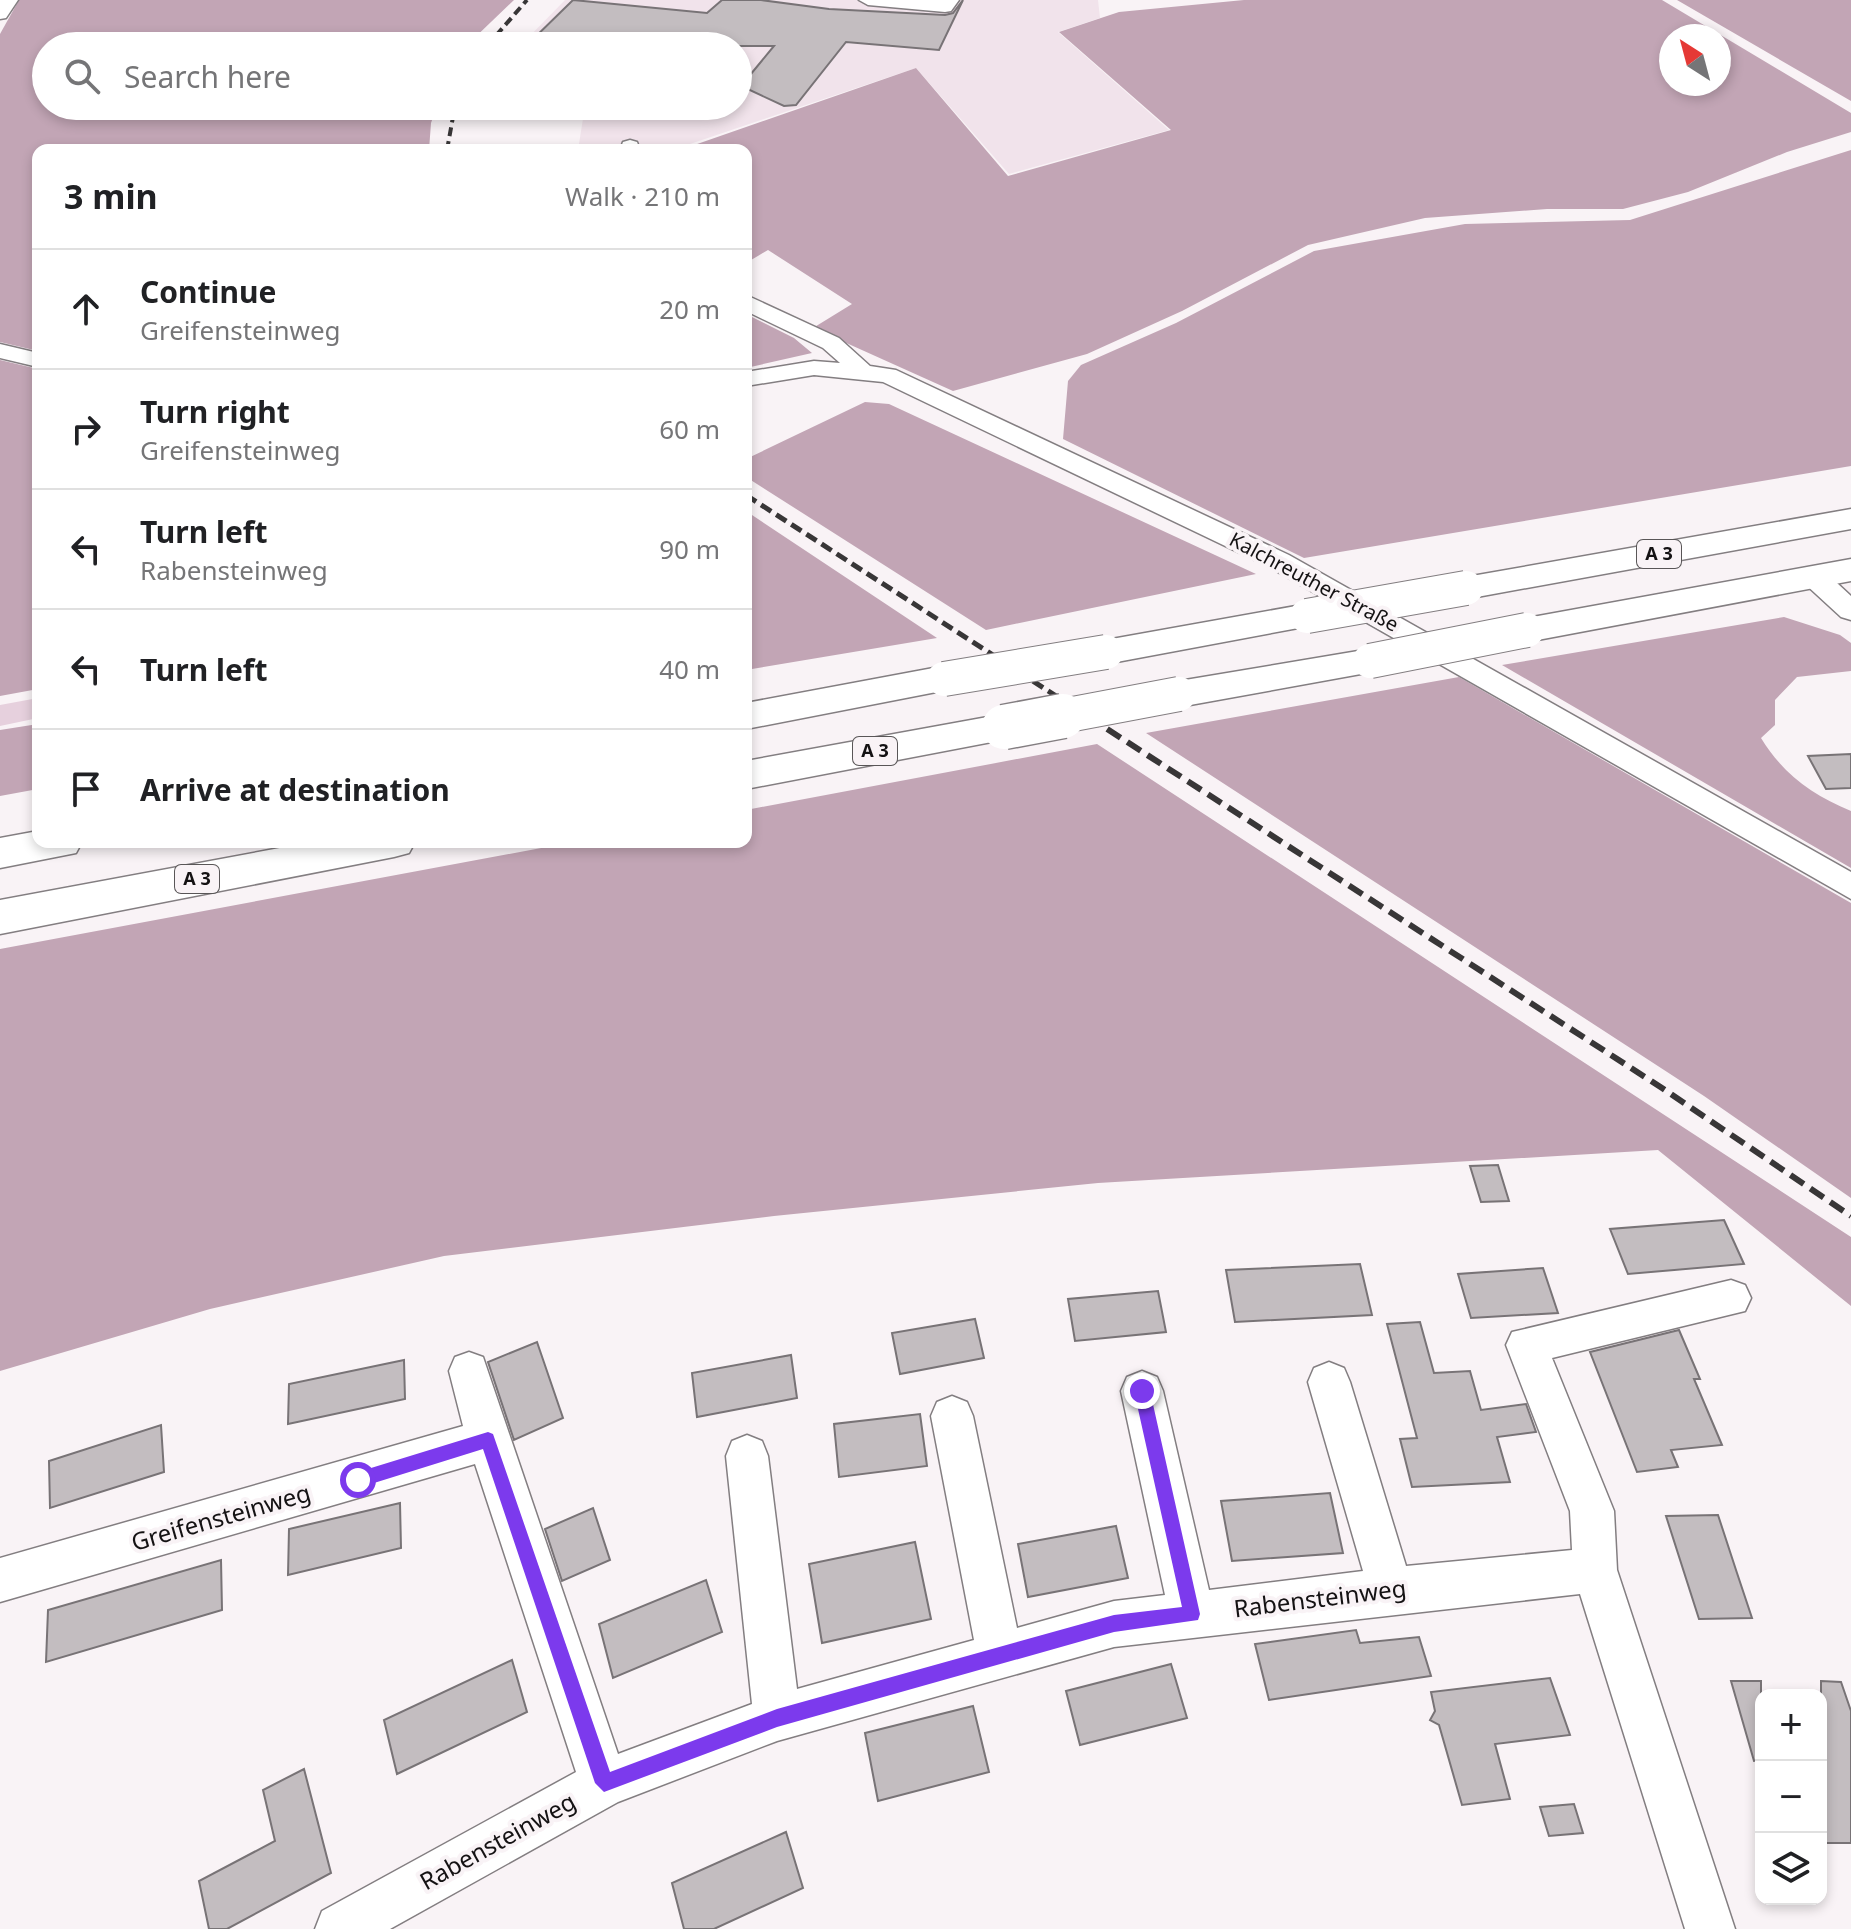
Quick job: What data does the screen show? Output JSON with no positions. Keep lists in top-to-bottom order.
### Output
{
  "streets": {
    "highway": ["A 3"],
    "street": ["Kalchreuther Straße", "Greifensteinweg", "Rabensteinweg"]
  },
  "north": "top left",
  "page": {
    "search": "Search here",
    "heading": ["3 min", "Walk · 210 m"],
    "list": [
      ["Continue", "Greifensteinweg", "20 m"],
      ["Turn right", "Greifensteinweg", "60 m"],
      ["Turn left", "Rabensteinweg", "90 m"],
      ["Turn left", "40 m"],
      "Arrive at destination"
    ],
    "map_buttons": ["+", "−"]
  }
}
